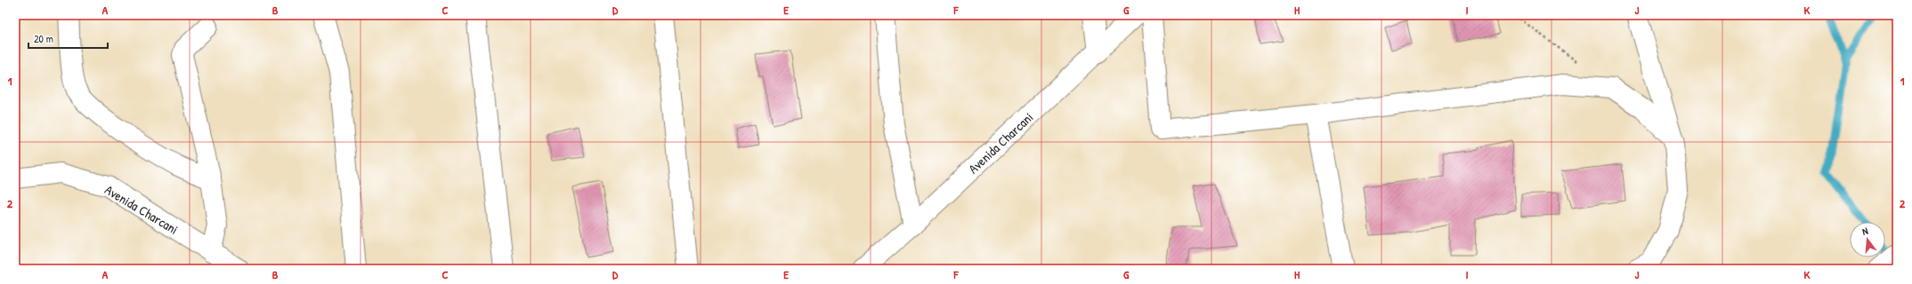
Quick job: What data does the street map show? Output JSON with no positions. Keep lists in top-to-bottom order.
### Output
{
  "streets": {
    "street": ["Avenida Charcani"]
  },
  "scale_bar": "20 m",
  "north": "top",
  "grid": {
    "columns": [
      "A",
      "B",
      "C",
      "D",
      "E",
      "F",
      "G",
      "H",
      "I",
      "J",
      "K"
    ],
    "rows": ["1", "2"]
  }
}
